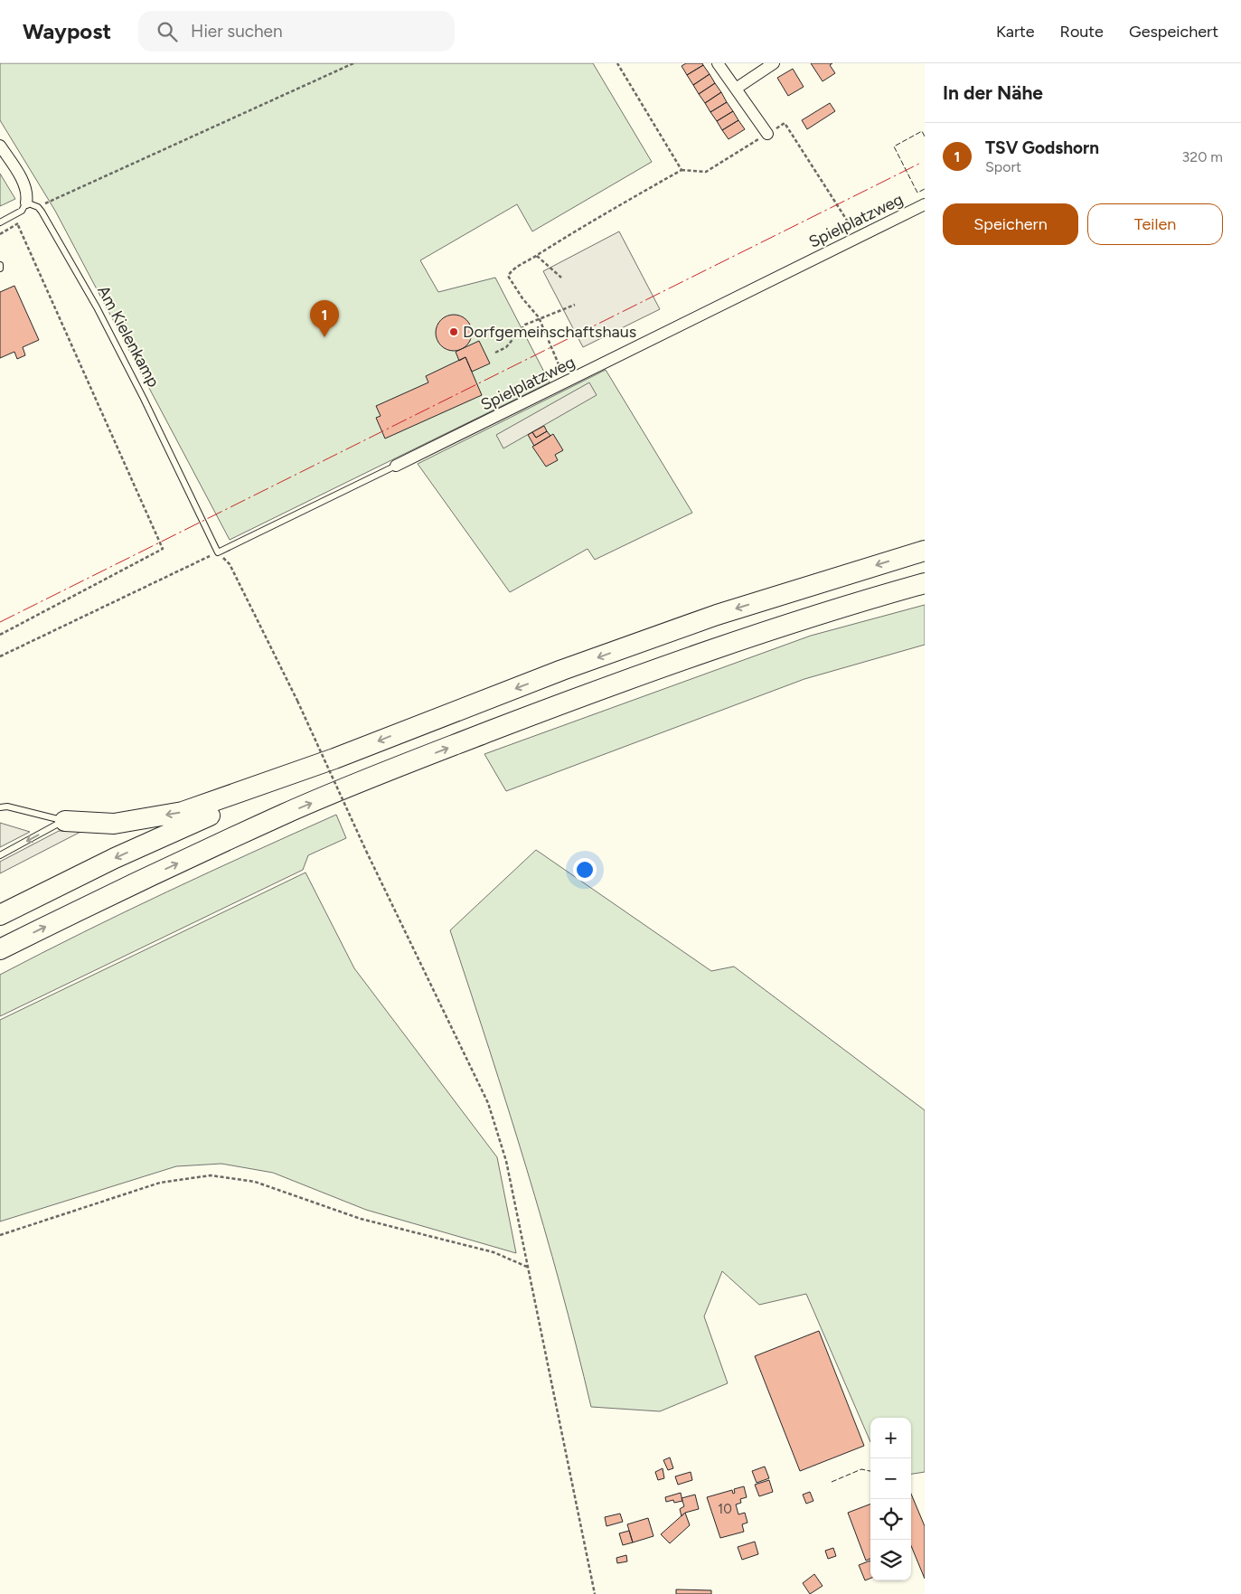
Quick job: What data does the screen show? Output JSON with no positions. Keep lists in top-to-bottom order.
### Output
{
  "streets": {
    "street": ["Spielplatzweg"],
    "lane": ["Am Kielenkamp"]
  },
  "crossings": [
    ["Spielplatzweg", "Am Kielenkamp"]
  ],
  "places": ["Dorfgemeinschaftshaus"],
  "house_numbers": ["10"],
  "page": {
    "header": "Waypost",
    "search": "Hier suchen",
    "nav": ["Karte", "Route", "Gespeichert"],
    "heading": "In der Nähe",
    "list": [
      {
        "mark": "1",
        "name": "TSV Godshorn",
        "note": "Sport",
        "value": "320 m"
      }
    ],
    "buttons": ["Speichern", "Teilen"],
    "pins": "1",
    "map_buttons": ["+", "−"]
  }
}
